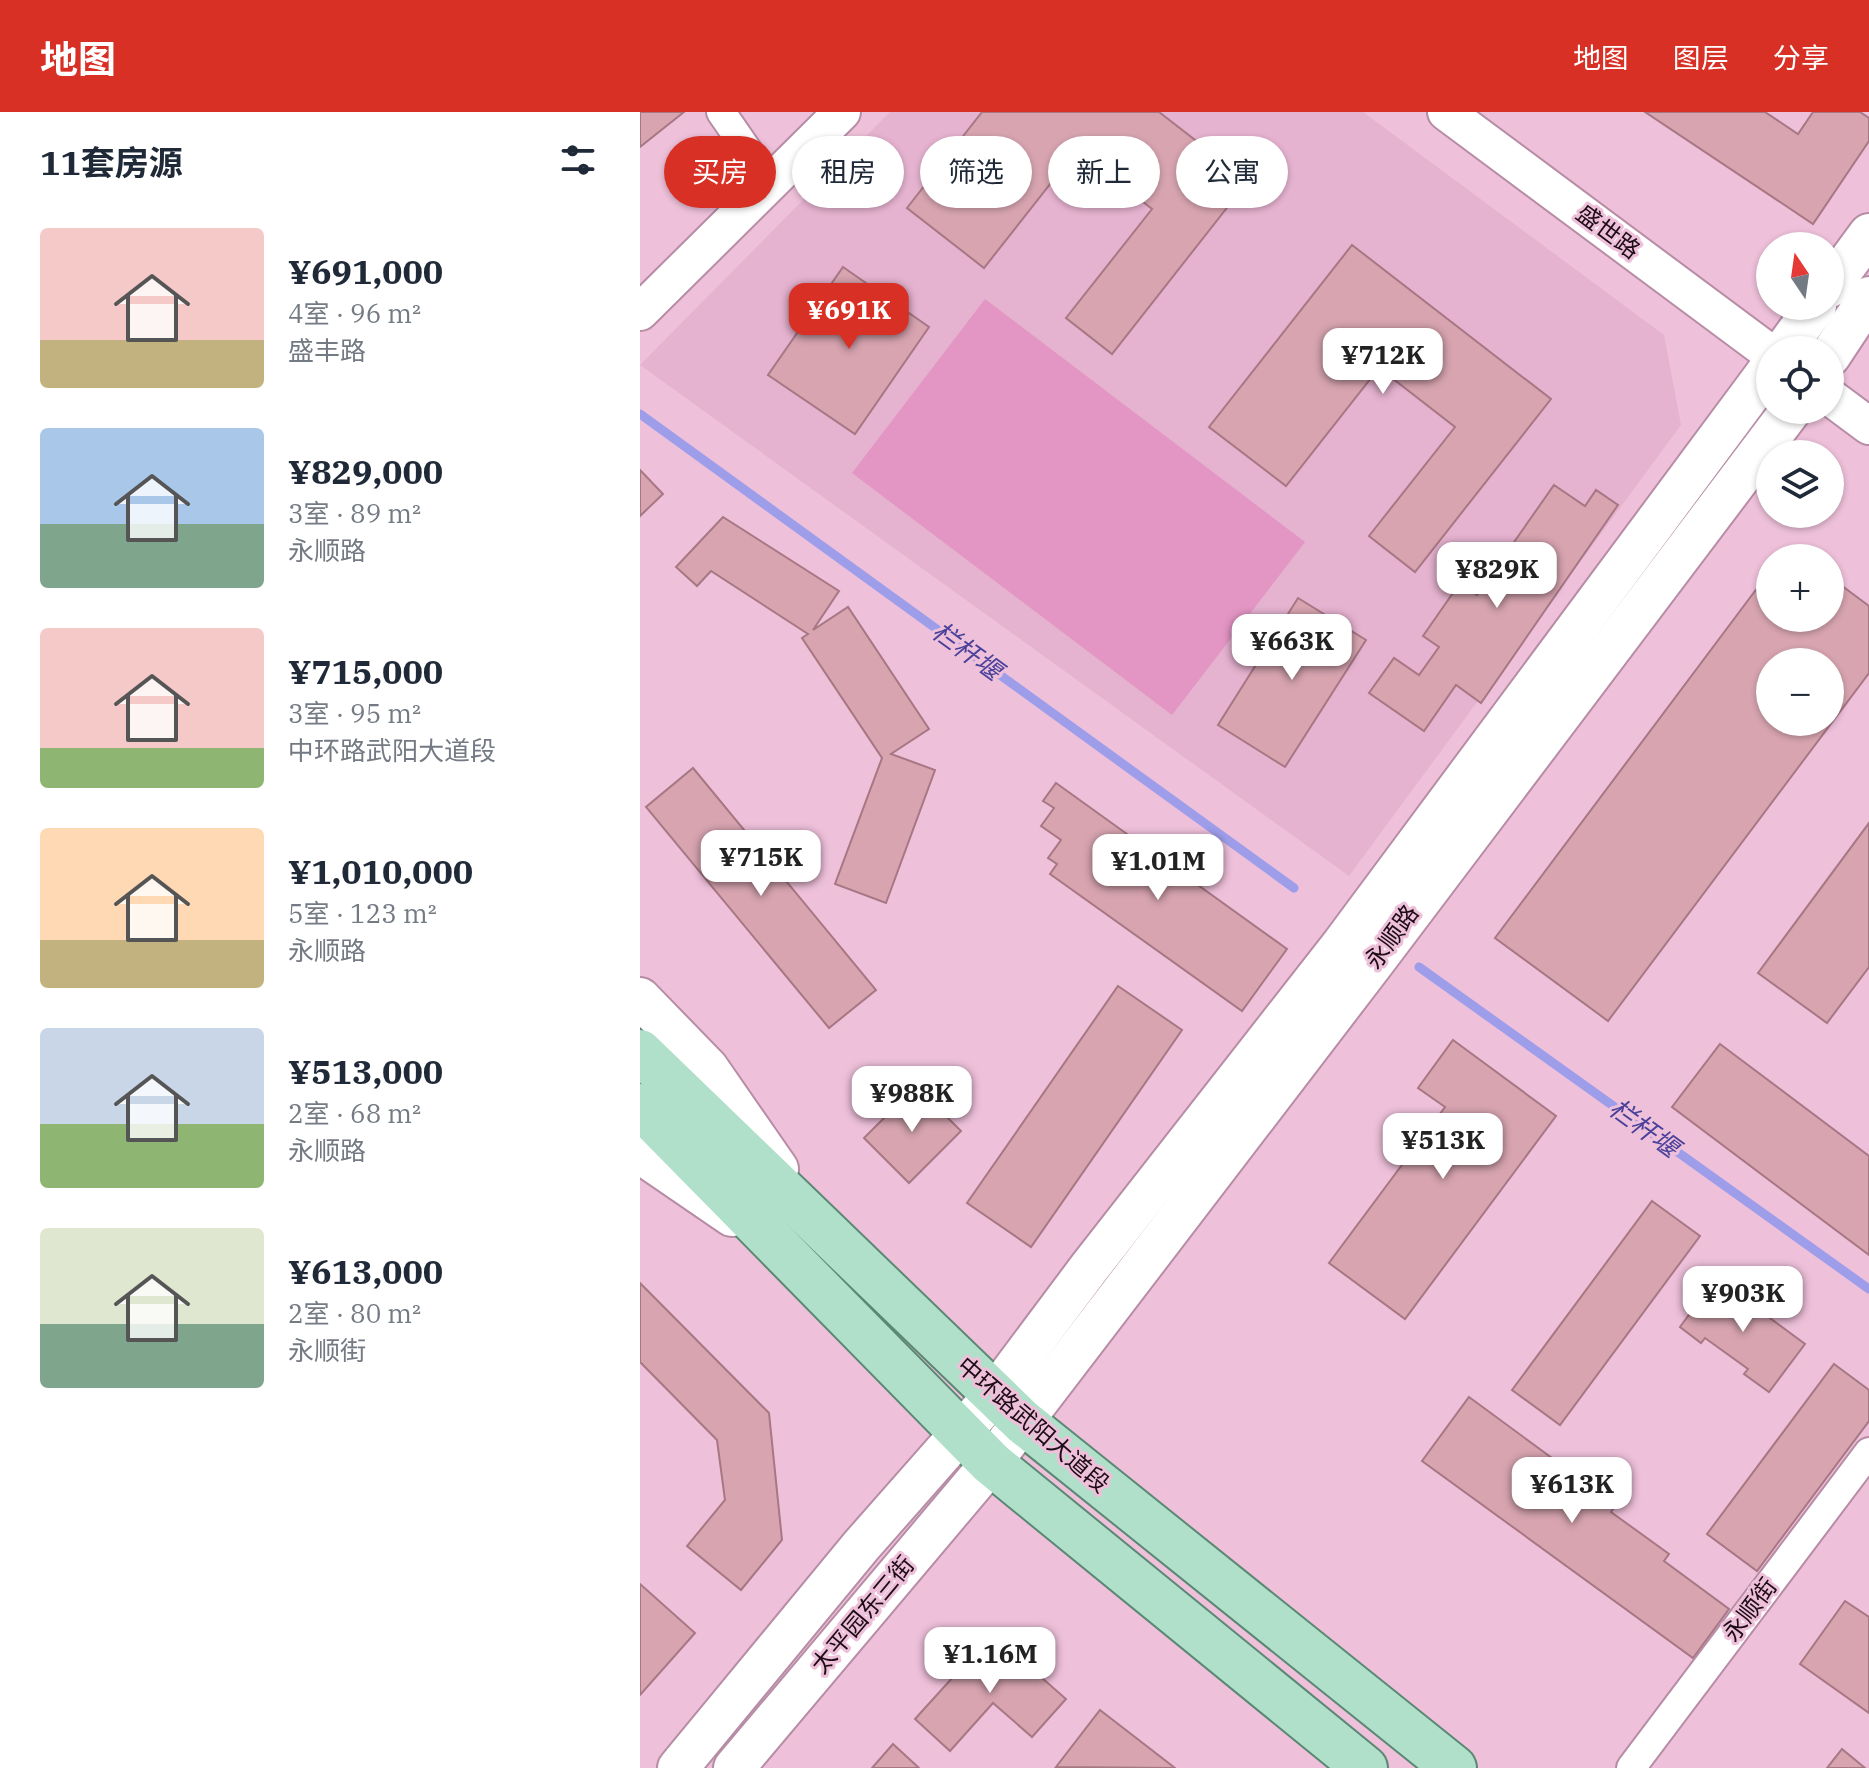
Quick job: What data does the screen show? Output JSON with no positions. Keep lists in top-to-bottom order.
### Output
{
  "streets": {
    "main road": ["永顺路", "中环路武阳大道段", "太平园东三街"],
    "street": ["盛世路", "永顺街"]
  },
  "crossings": [
    ["永顺路", "中环路武阳大道段"],
    ["永顺路", "太平园东三街"],
    ["中环路武阳大道段", "太平园东三街"]
  ],
  "water": ["栏杆堰"],
  "north": "top",
  "page": {
    "header": "地图",
    "nav": ["地图", "图层", "分享"],
    "heading": "11套房源",
    "chip": [
      "买房",
      "租房",
      "筛选",
      "新上",
      "公寓"
    ],
    "list": [
      {
        "name": "¥691,000",
        "note": "4室 · 96 m² · 盛丰路"
      },
      {
        "name": "¥829,000",
        "note": "3室 · 89 m² · 永顺路"
      },
      {
        "name": "¥715,000",
        "note": "3室 · 95 m² · 中环路武阳大道段"
      },
      {
        "name": "¥1,010,000",
        "note": "5室 · 123 m² · 永顺路"
      },
      {
        "name": "¥513,000",
        "note": "2室 · 68 m² · 永顺路"
      },
      {
        "name": "¥613,000",
        "note": "2室 · 80 m² · 永顺街"
      }
    ],
    "map_buttons": ["+", "−"],
    "price": [
      "¥691K",
      "¥712K",
      "¥829K",
      "¥663K",
      "¥715K",
      "¥1.01M",
      "¥988K",
      "¥513K",
      "¥903K",
      "¥613K",
      "¥1.16M"
    ]
  }
}
